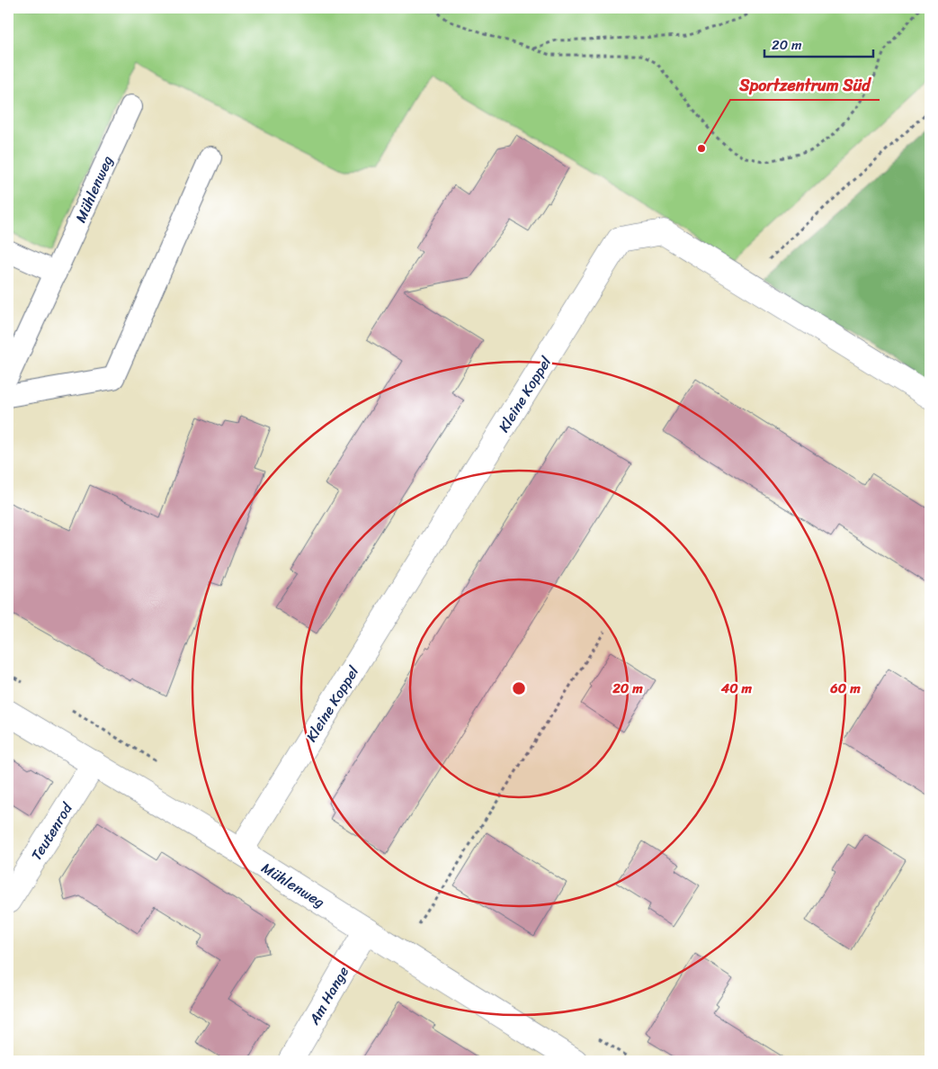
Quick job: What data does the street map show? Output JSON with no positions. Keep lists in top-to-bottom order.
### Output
{
  "streets": {
    "street": [
      "Mühlenweg",
      "Kleine Koppel",
      "Teutenrod",
      "Am Hange"
    ]
  },
  "crossings": [
    ["Mühlenweg", "Kleine Koppel"],
    ["Mühlenweg", "Teutenrod"],
    ["Mühlenweg", "Am Hange"]
  ],
  "places": ["Sportzentrum Süd"],
  "scale_bar": "20 m",
  "rings": ["20 m", "40 m", "60 m"]
}
